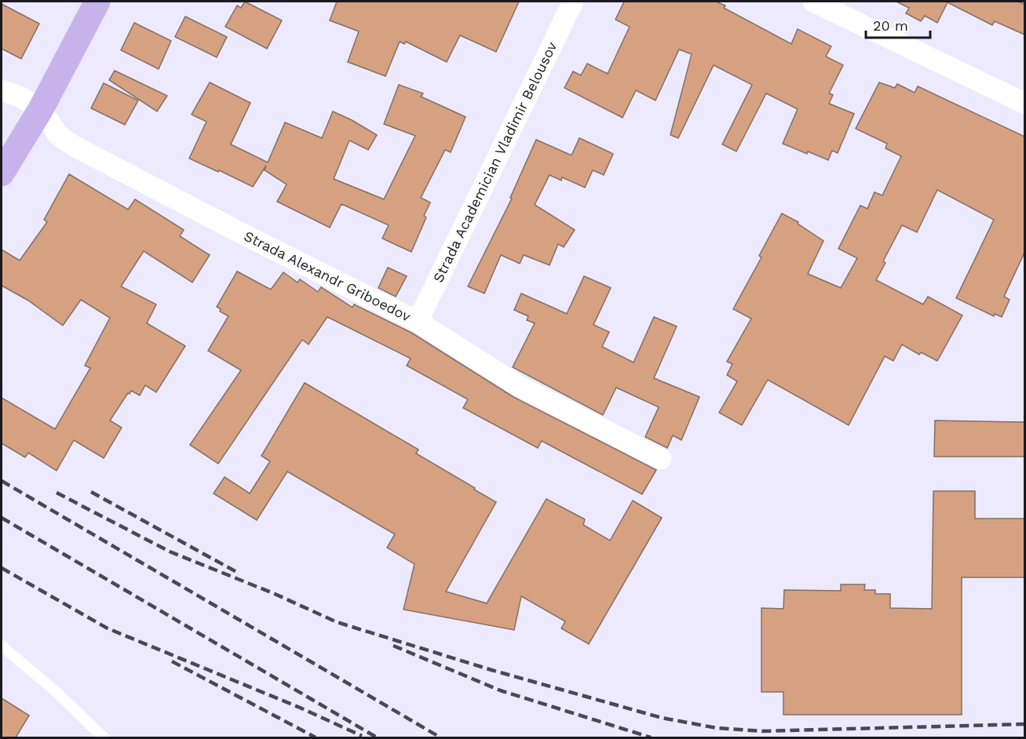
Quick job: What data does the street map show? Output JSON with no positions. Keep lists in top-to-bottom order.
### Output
{
  "streets": {
    "street": ["Strada Academician Vladimir Belousov", "Strada Alexandr Griboedov"]
  },
  "crossings": [
    ["Strada Academician Vladimir Belousov", "Strada Alexandr Griboedov"]
  ],
  "scale_bar": "20 m"
}
